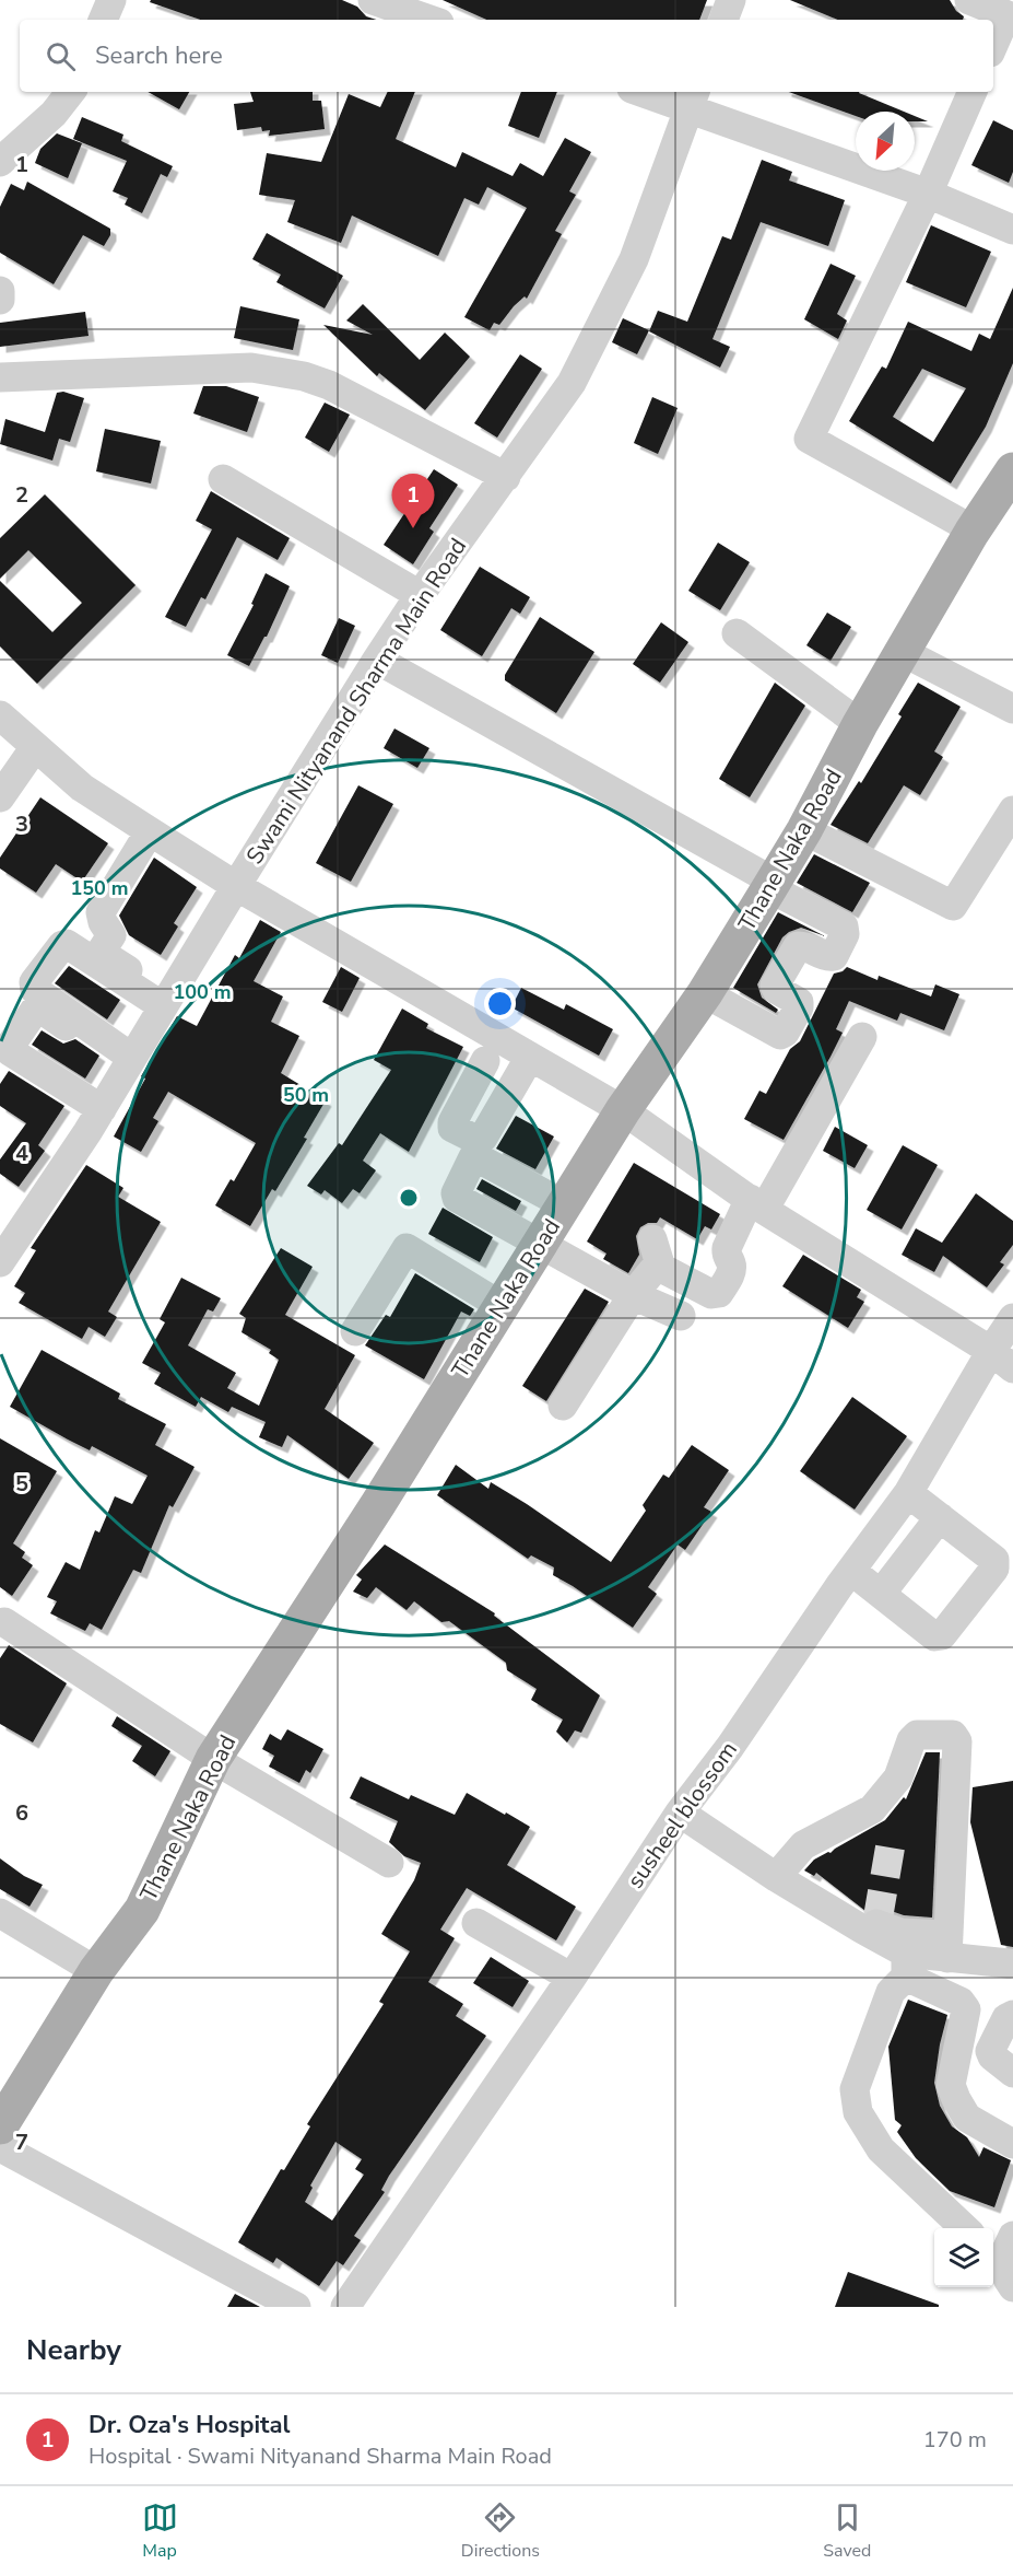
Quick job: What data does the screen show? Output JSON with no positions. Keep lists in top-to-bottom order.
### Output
{
  "streets": {
    "main road": ["Thane Naka Road"],
    "street": ["Swami Nityanand Sharma Main Road", "susheel blossom"]
  },
  "north": "bottom left",
  "page": {
    "search": "Search here",
    "pins": "1",
    "heading": "Nearby",
    "list": [
      {
        "mark": "1",
        "name": "Dr. Oza's Hospital",
        "note": "Hospital · Swami Nityanand Sharma Main Road",
        "value": "170 m"
      }
    ],
    "nav": ["Map", "Directions", "Saved"]
  },
  "grid": {
    "rows": [
      "1",
      "2",
      "3",
      "4",
      "5",
      "6",
      "7"
    ]
  },
  "rings": ["150 m", "100 m", "50 m"]
}
